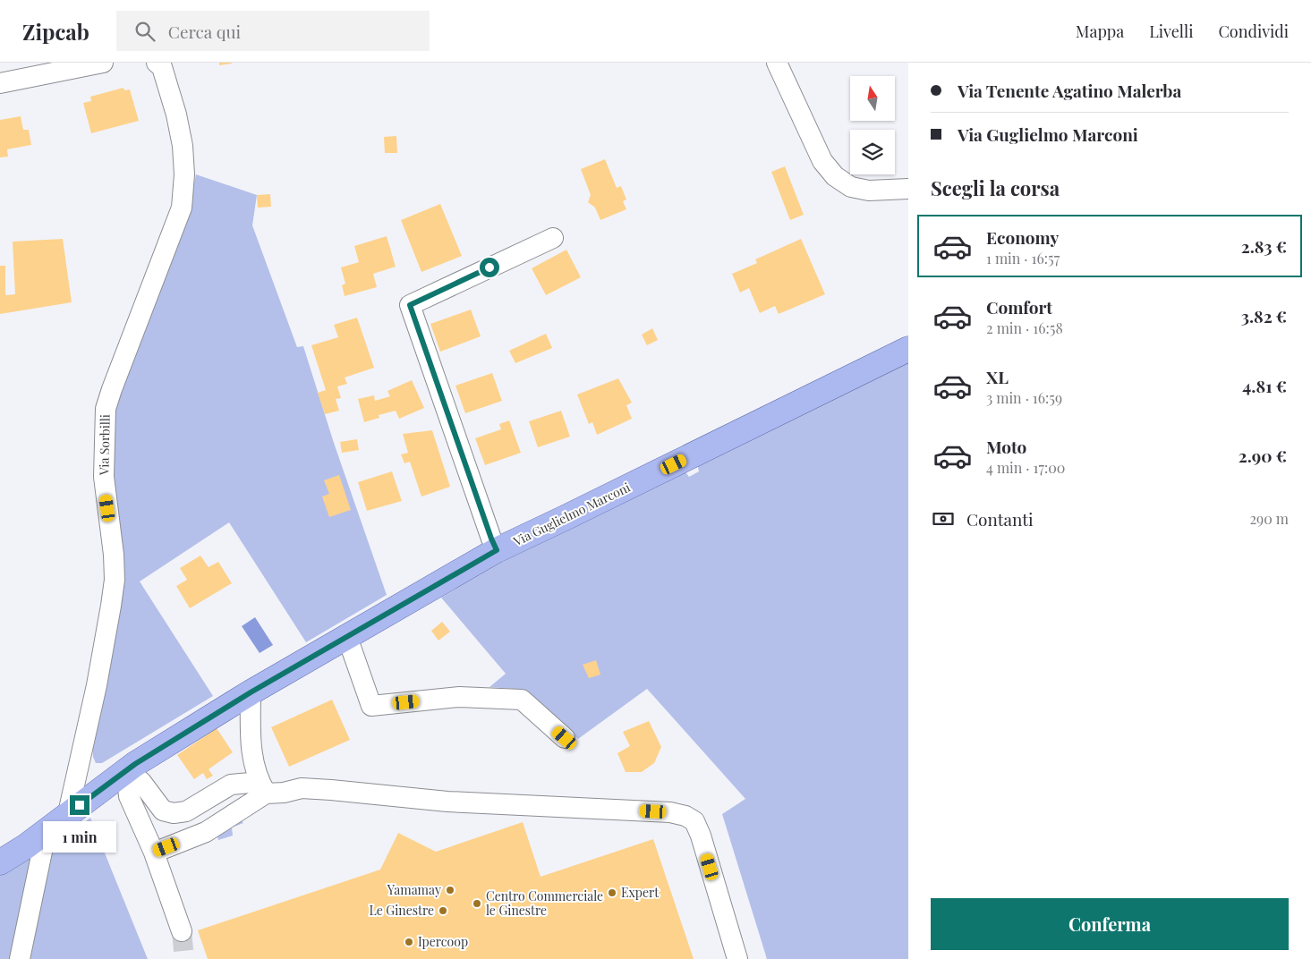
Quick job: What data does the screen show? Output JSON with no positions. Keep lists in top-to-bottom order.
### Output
{
  "streets": {
    "main road": ["Via Guglielmo Marconi"],
    "street": ["Via Sorbilli"]
  },
  "crossings": [
    ["Via Sorbilli", "Via Guglielmo Marconi"]
  ],
  "places": [
    "Yamamay",
    "Expert",
    "Centro Commerciale le Ginestre",
    "Le Ginestre",
    "Ipercoop"
  ],
  "north": "top",
  "page": {
    "header": "Zipcab",
    "search": "Cerca qui",
    "nav": ["Mappa", "Livelli", "Condividi"],
    "banner": ["Via Tenente Agatino Malerba", "Via Guglielmo Marconi"],
    "heading": "Scegli la corsa",
    "list": [
      {
        "name": "Economy",
        "note": "1 min · 16:57",
        "value": "2.83 €"
      },
      {
        "name": "Comfort",
        "note": "2 min · 16:58",
        "value": "3.82 €"
      },
      {
        "name": "XL",
        "note": "3 min · 16:59",
        "value": "4.81 €"
      },
      {
        "name": "Moto",
        "note": "4 min · 17:00",
        "value": "2.90 €"
      }
    ],
    "pay": ["Contanti", "290 m"],
    "bubble": "1 min",
    "buttons": "Conferma"
  }
}
